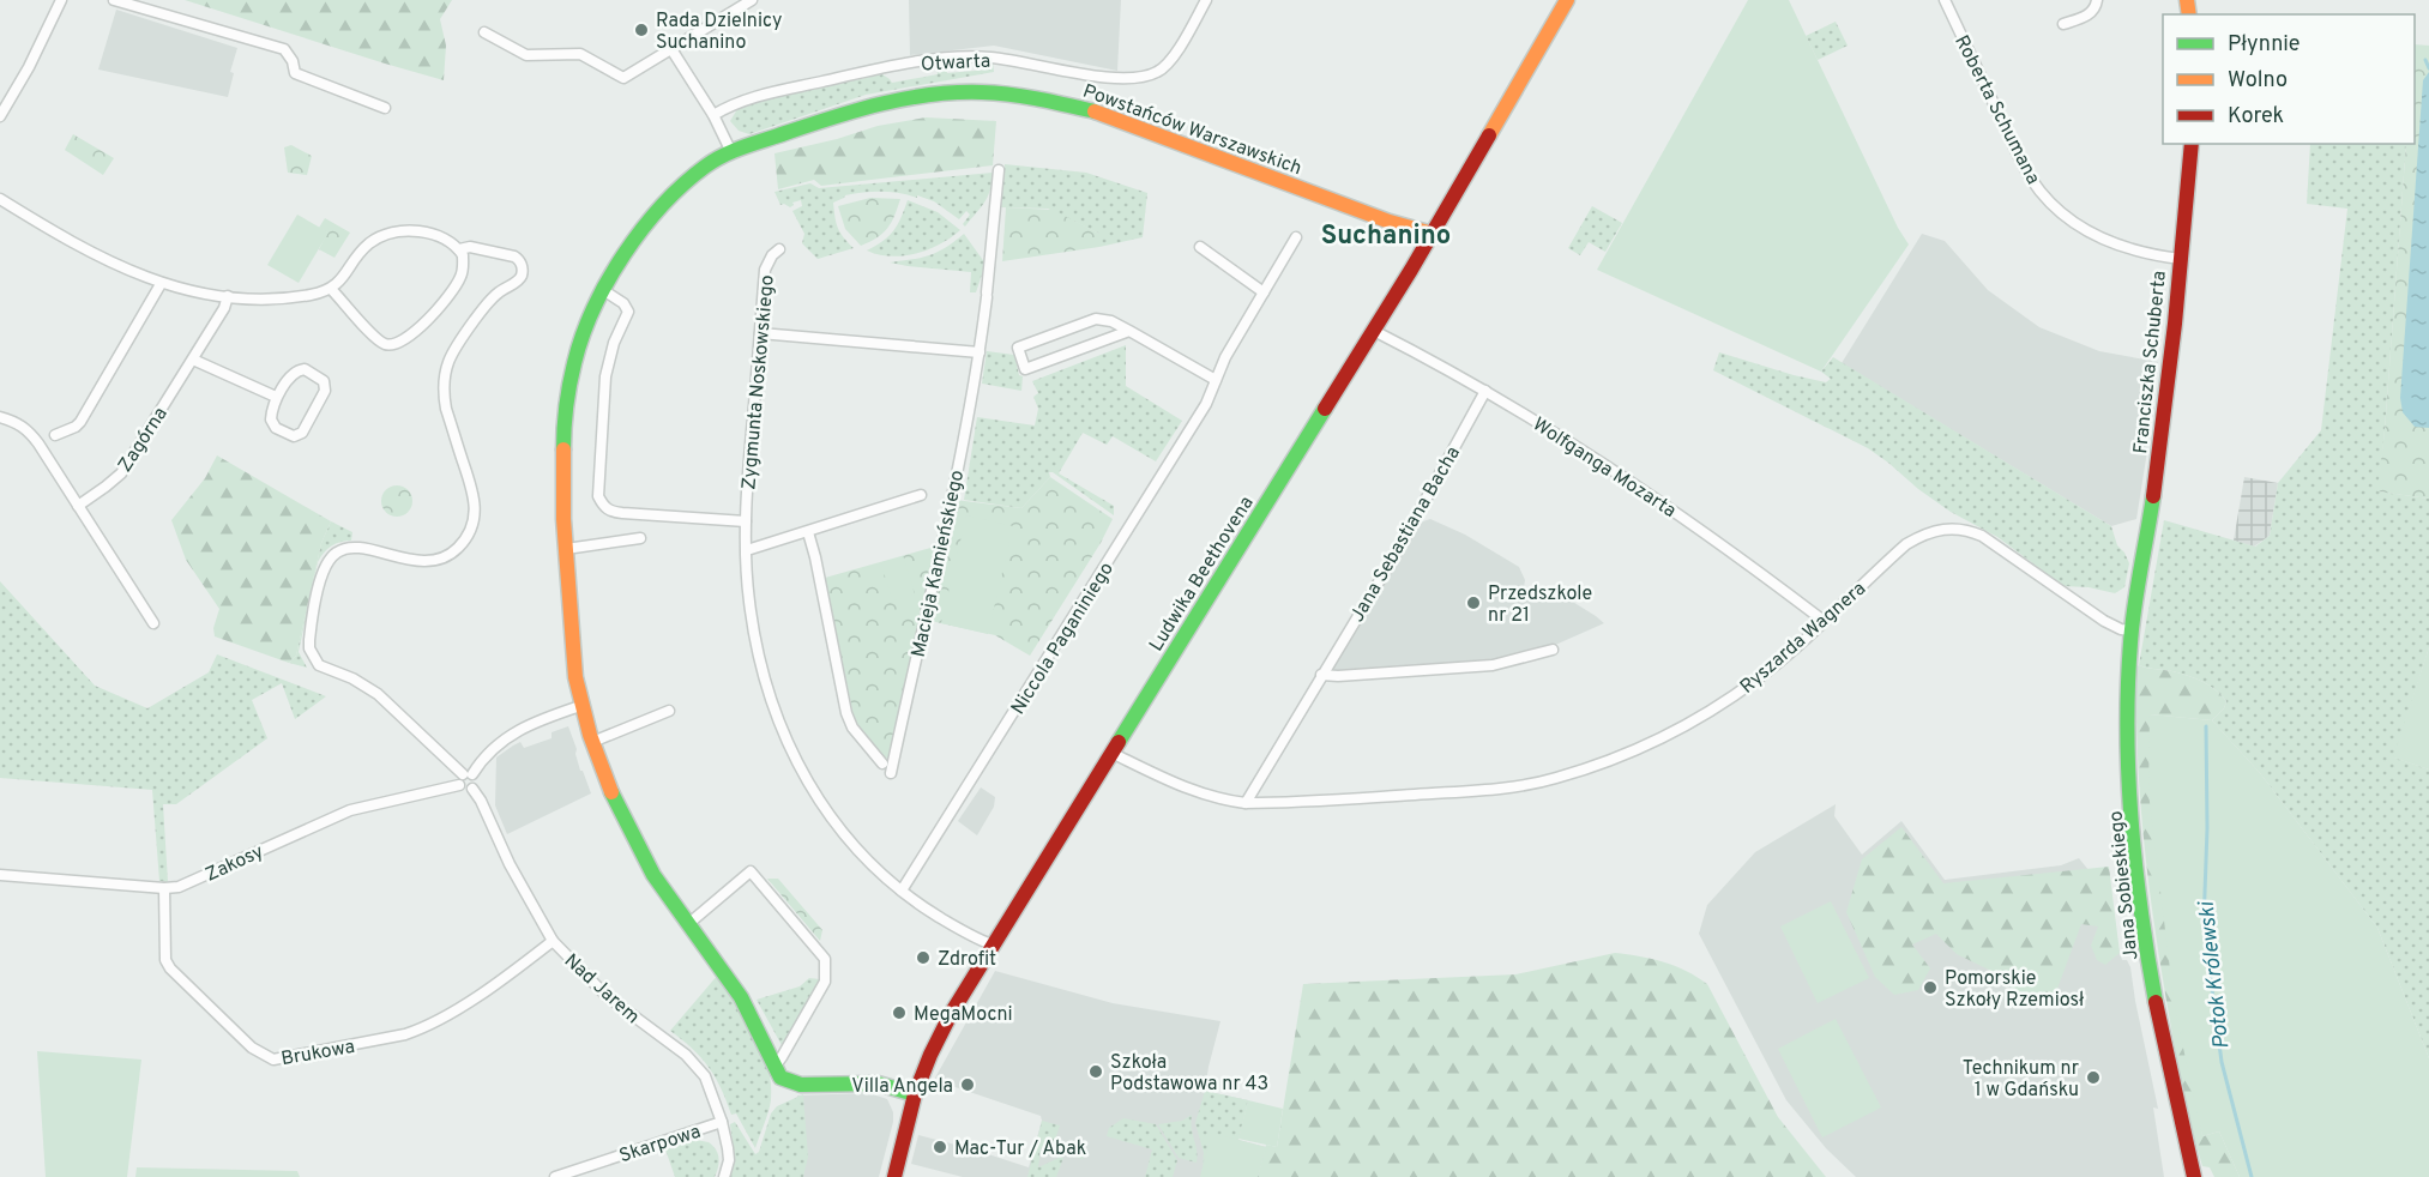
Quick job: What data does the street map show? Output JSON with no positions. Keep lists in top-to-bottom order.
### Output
{
  "streets": {
    "street": [
      "Otwarta",
      "Roberta Schumana",
      "Powstańców Warszawskich",
      "Franciszka Schuberta",
      "Zygmunta Noskowskiego",
      "Zagórna",
      "Wolfganga Mozarta",
      "Jana Sebastiana Bacha",
      "Macieja Kamieńskiego",
      "Ludwika Beethovena",
      "Ryszarda Wagnera",
      "Niccola Paganiniego",
      "Zakosy",
      "Jana Sobieskiego",
      "Nad Jarem",
      "Brukowa",
      "Skarpowa"
    ]
  },
  "crossings": [
    ["Roberta Schumana", "Franciszka Schuberta"],
    ["Powstańców Warszawskich", "Ludwika Beethovena"],
    ["Franciszka Schuberta", "Jana Sobieskiego"],
    ["Zygmunta Noskowskiego", "Macieja Kamieńskiego"],
    ["Zygmunta Noskowskiego", "Ludwika Beethovena"],
    ["Zygmunta Noskowskiego", "Niccola Paganiniego"],
    ["Wolfganga Mozarta", "Jana Sebastiana Bacha"],
    ["Wolfganga Mozarta", "Ludwika Beethovena"],
    ["Wolfganga Mozarta", "Ryszarda Wagnera"],
    ["Jana Sebastiana Bacha", "Ryszarda Wagnera"],
    ["Ludwika Beethovena", "Ryszarda Wagnera"],
    ["Ryszarda Wagnera", "Jana Sobieskiego"],
    ["Zakosy", "Nad Jarem"],
    ["Zakosy", "Brukowa"],
    ["Nad Jarem", "Brukowa"],
    ["Nad Jarem", "Skarpowa"]
  ],
  "districts": ["Suchanino"],
  "water": ["Potok Królewski"],
  "places": [
    "Rada Dzielnicy Suchanino",
    "Przedszkole nr 21",
    "Zdrofit",
    "Pomorskie Szkoły Rzemiosł",
    "MegaMocni",
    "Szkoła Podstawowa nr 43",
    "Technikum nr 1 w Gdańsku",
    "Villa Angela",
    "Mac-Tur / Abak"
  ],
  "legend": ["Płynnie", "Wolno", "Korek"]
}
